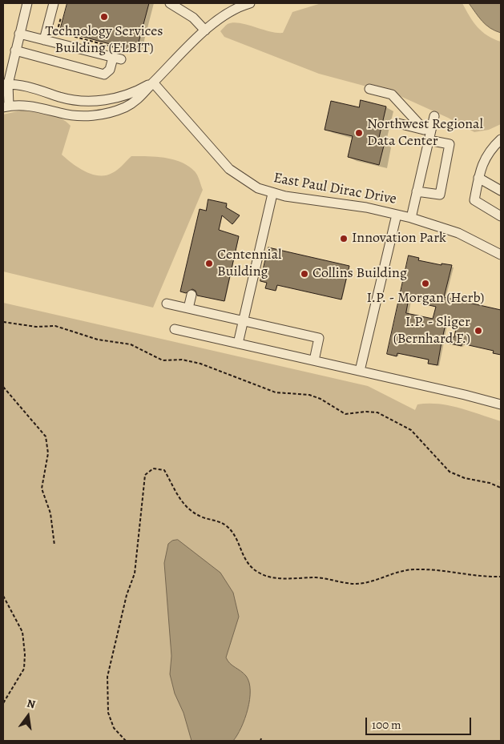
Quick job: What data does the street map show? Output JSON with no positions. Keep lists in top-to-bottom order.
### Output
{
  "streets": {
    "street": ["East Paul Dirac Drive"]
  },
  "places": [
    "Technology Services Building (ELBIT)",
    "Northwest Regional Data Center",
    "Innovation Park",
    "Centennial Building",
    "Collins Building",
    "I.P. - Morgan (Herb)",
    "I.P. - Sliger (Bernhard F.)"
  ],
  "scale_bar": "100 m",
  "north": "top"
}
